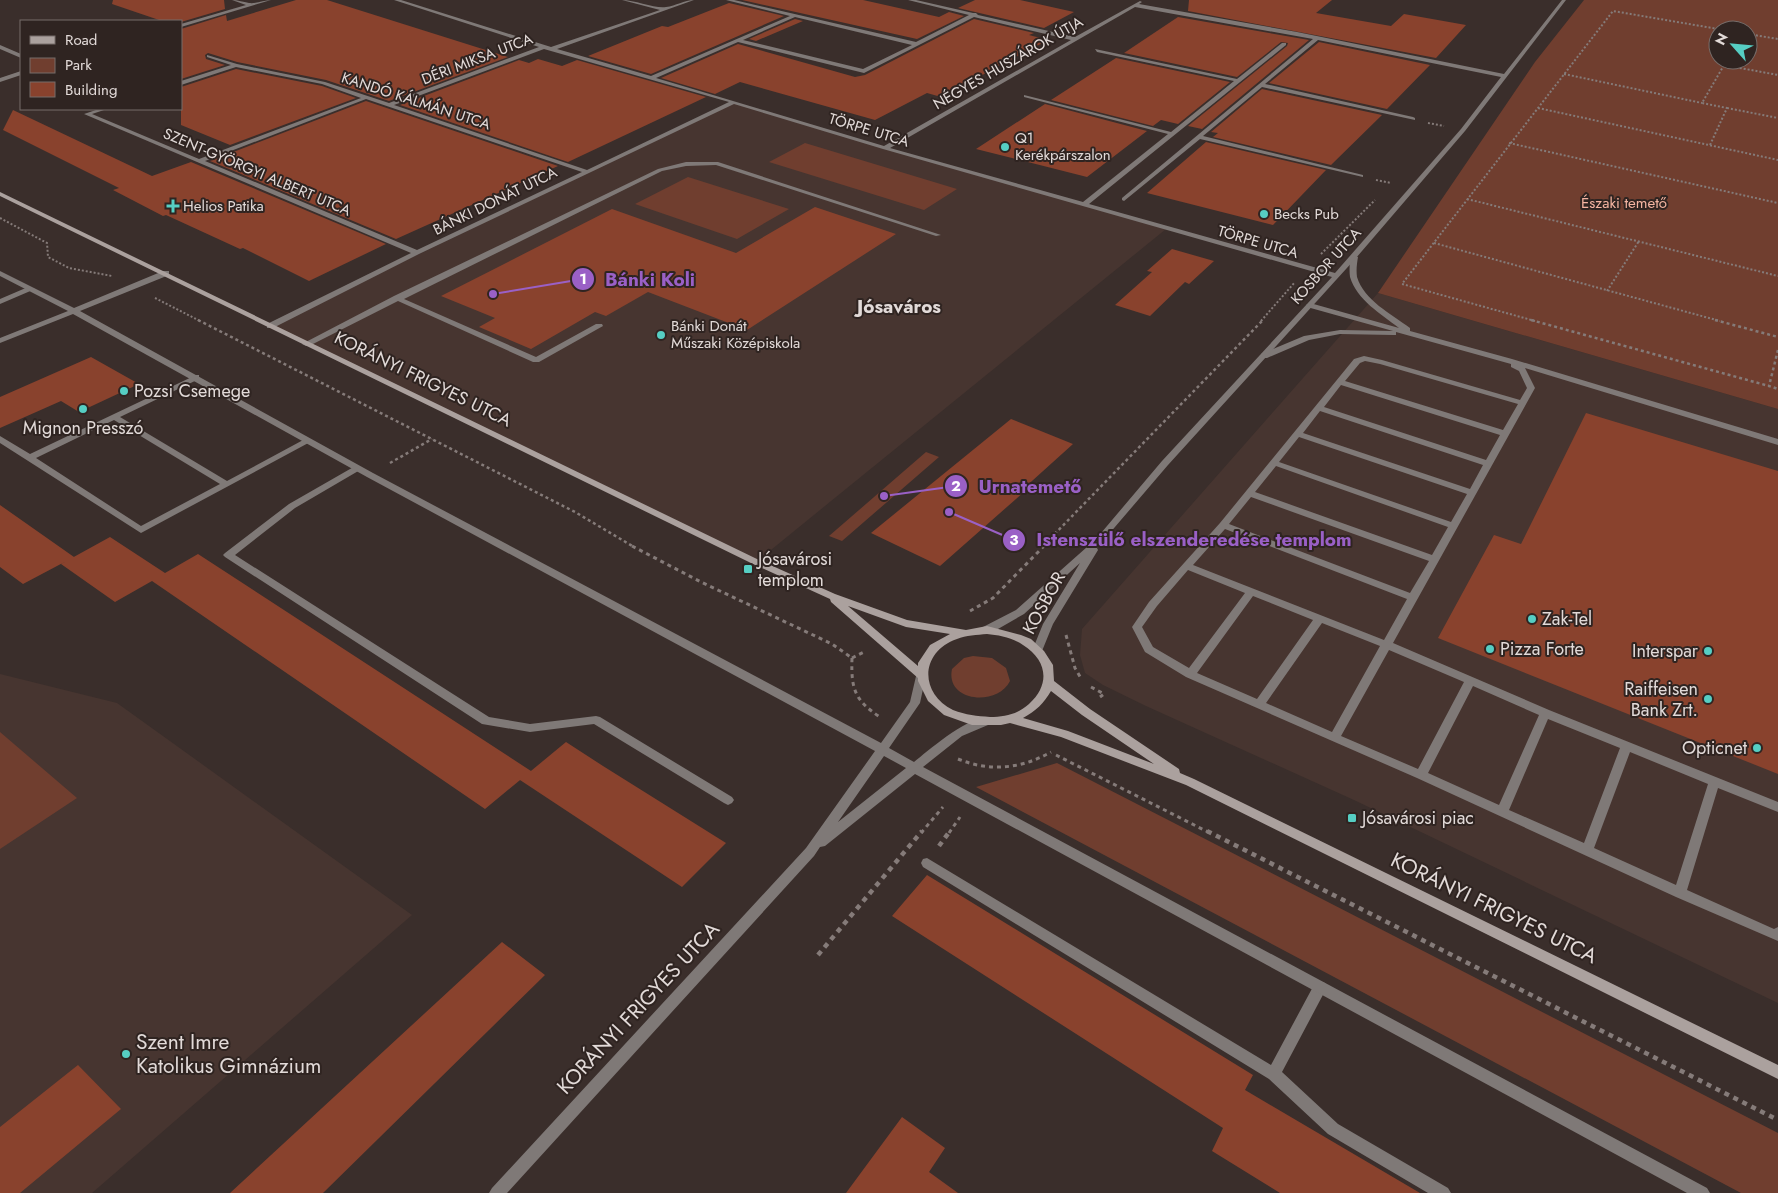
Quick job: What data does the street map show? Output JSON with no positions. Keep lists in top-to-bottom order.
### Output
{
  "streets": {
    "street": [
      "DÉRI MIKSA UTCA",
      "NÉGYES HUSZÁROK ÚTJA",
      "KANDÓ KÁLMÁN UTCA",
      "TÖRPE UTCA",
      "SZENT-GYÖRGYI ALBERT UTCA",
      "BÁNKI DONÁT UTCA",
      "KOSBOR UTCA",
      "KORÁNYI FRIGYES UTCA",
      "KOSBOR"
    ]
  },
  "crossings": [
    ["DÉRI MIKSA UTCA", "KANDÓ KÁLMÁN UTCA"],
    ["DÉRI MIKSA UTCA", "TÖRPE UTCA"],
    ["NÉGYES HUSZÁROK ÚTJA", "TÖRPE UTCA"],
    ["KANDÓ KÁLMÁN UTCA", "BÁNKI DONÁT UTCA"],
    ["TÖRPE UTCA", "BÁNKI DONÁT UTCA"],
    ["TÖRPE UTCA", "KOSBOR UTCA"],
    ["SZENT-GYÖRGYI ALBERT UTCA", "BÁNKI DONÁT UTCA"],
    ["BÁNKI DONÁT UTCA", "KORÁNYI FRIGYES UTCA"],
    ["KOSBOR UTCA", "KOSBOR"],
    ["KORÁNYI FRIGYES UTCA", "KOSBOR"]
  ],
  "districts": ["Jósaváros"],
  "parks": ["Északi temető"],
  "places": {
    "other": [
      "Q1 Kerékpárszalon",
      "Becks Pub",
      "Bánki Koli",
      "Bánki Donát Műszaki Középiskola",
      "Pozsi Csemege",
      "Mignon Presszó",
      "Urnatemető",
      "Istenszülő elszenderedése templom",
      "Zak-Tel",
      "Pizza Forte",
      "Interspar",
      "Raiffeisen Bank Zrt.",
      "Opticnet",
      "Szent Imre Katolikus Gimnázium"
    ],
    "health": ["Helios Patika"],
    "transit": ["Jósavárosi templom", "Jósavárosi piac"]
  },
  "legend": ["Road", "Park", "Building"],
  "north": "top left"
}
